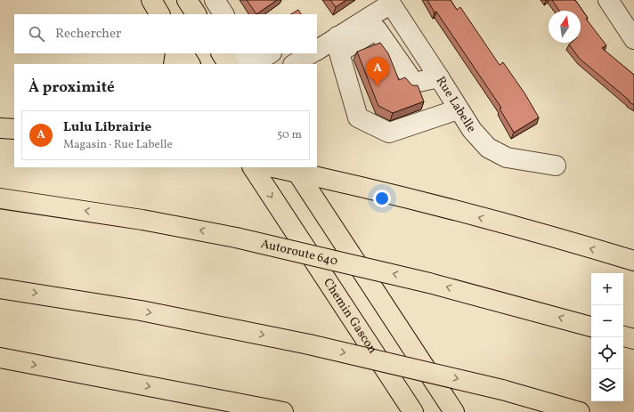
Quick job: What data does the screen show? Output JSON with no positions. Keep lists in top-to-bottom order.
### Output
{
  "streets": {
    "main road": ["Autoroute 640", "Chemin Gascon"],
    "street": ["Rue Labelle"]
  },
  "north": "top",
  "page": {
    "search": "Rechercher",
    "pins": "A",
    "heading": "À proximité",
    "list": [
      {
        "mark": "A",
        "name": "Lulu Librairie",
        "note": "Magasin · Rue Labelle",
        "value": "50 m"
      }
    ],
    "map_buttons": ["+", "−"]
  }
}
